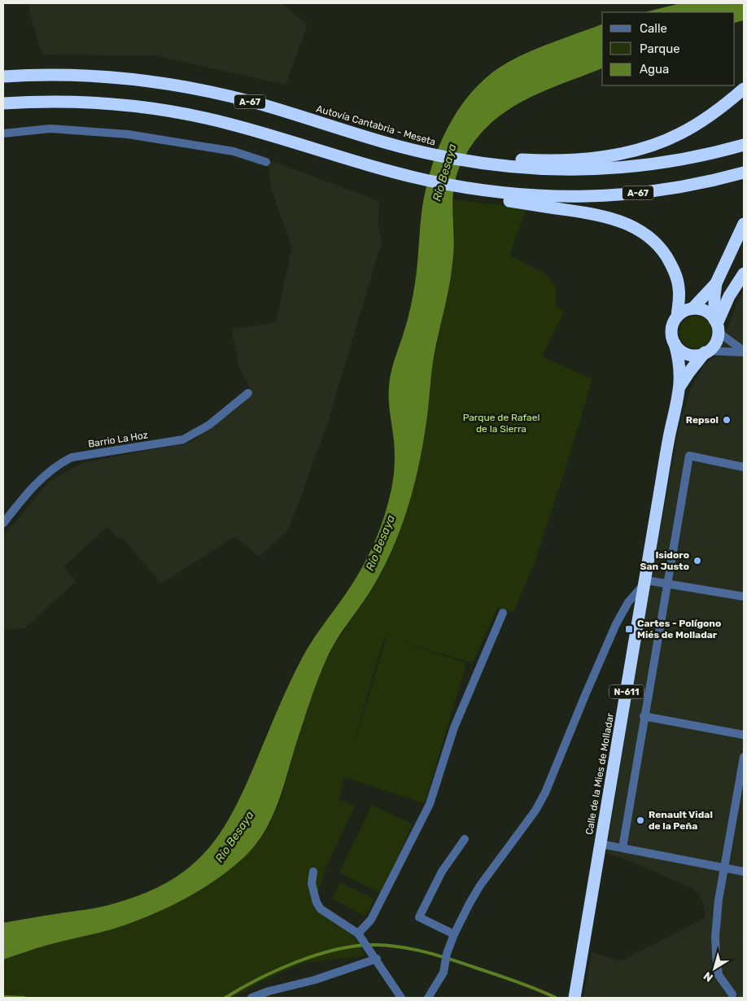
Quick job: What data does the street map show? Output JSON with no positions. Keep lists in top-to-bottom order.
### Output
{
  "streets": {
    "highway": [
      "A-67",
      "Autovía Cantabria - Meseta",
      "N-611",
      "Calle de la Mies de Molladar"
    ],
    "street": ["Barrio La Hoz"]
  },
  "crossings": [
    ["N-611", "Calle de la Mies de Molladar"]
  ],
  "water": ["Río Besaya"],
  "parks": ["Parque de Rafael de la Sierra"],
  "places": {
    "other": ["Repsol", "Isidoro San Justo", "Renault Vidal de la Peña"],
    "transit": ["Cartes - Polígono Miés de Molladar"]
  },
  "legend": ["Calle", "Parque", "Agua"],
  "north": "bottom left"
}
